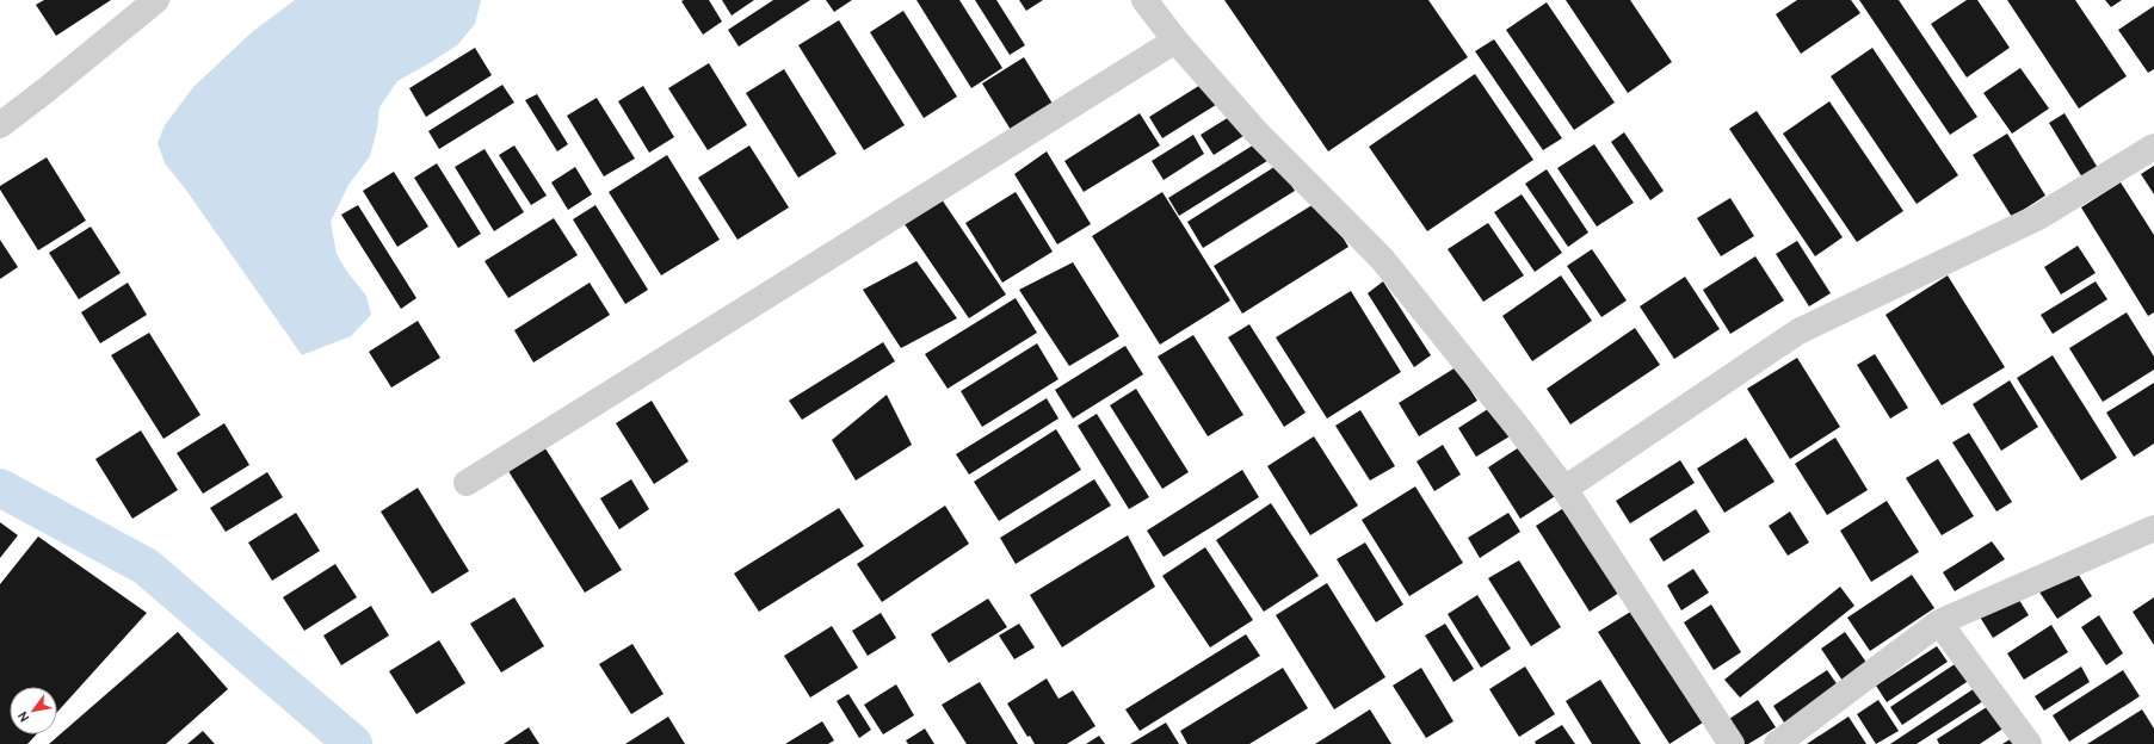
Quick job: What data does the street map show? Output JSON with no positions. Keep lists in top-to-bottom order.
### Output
{
  "north": "bottom left"
}
